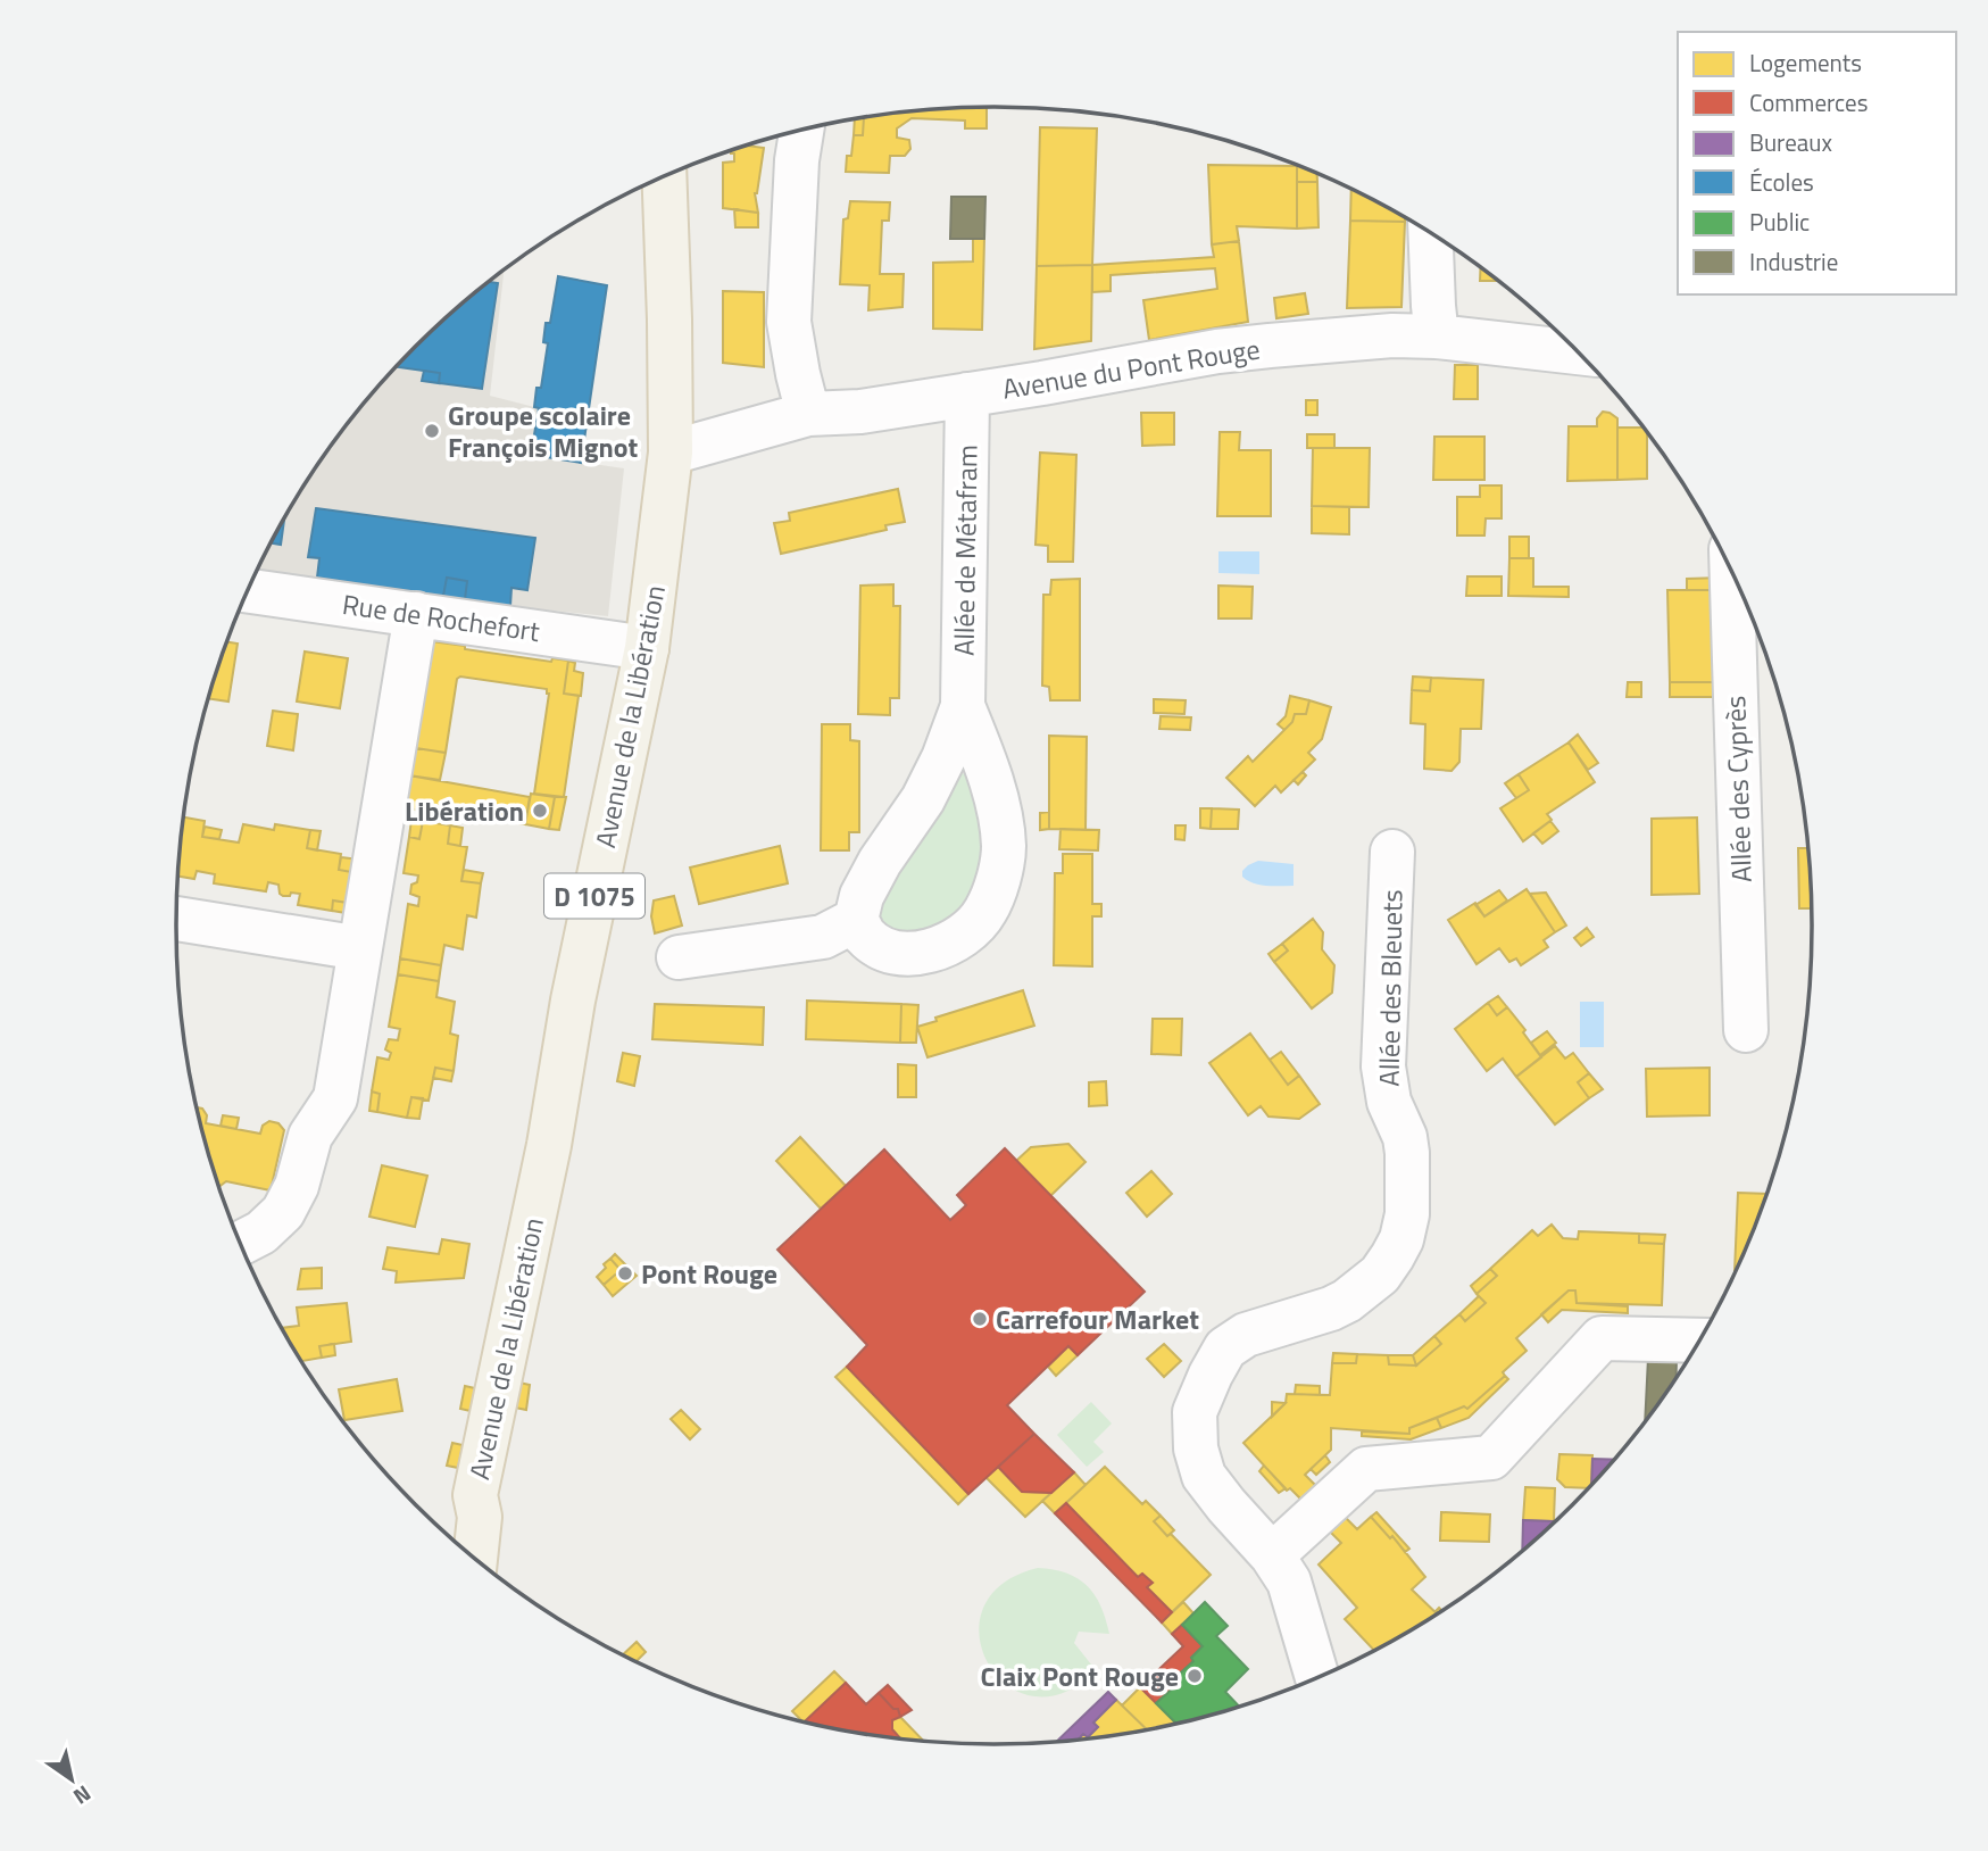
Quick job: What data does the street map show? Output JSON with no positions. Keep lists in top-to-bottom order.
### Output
{
  "streets": {
    "main road": ["Avenue de la Libération", "D 1075"],
    "street": [
      "Avenue du Pont Rouge",
      "Allée de Métafram",
      "Rue de Rochefort",
      "Allée des Cyprès",
      "Allée des Bleuets"
    ]
  },
  "crossings": [
    ["Avenue du Pont Rouge", "Allée de Métafram"],
    ["Avenue du Pont Rouge", "Avenue de la Libération"],
    ["Rue de Rochefort", "Avenue de la Libération"]
  ],
  "places": [
    "Groupe scolaire François Mignot",
    "Libération",
    "Pont Rouge",
    "Carrefour Market",
    "Claix Pont Rouge"
  ],
  "legend": [
    "Logements",
    "Commerces",
    "Bureaux",
    "Écoles",
    "Public",
    "Industrie"
  ],
  "north": "bottom right"
}
